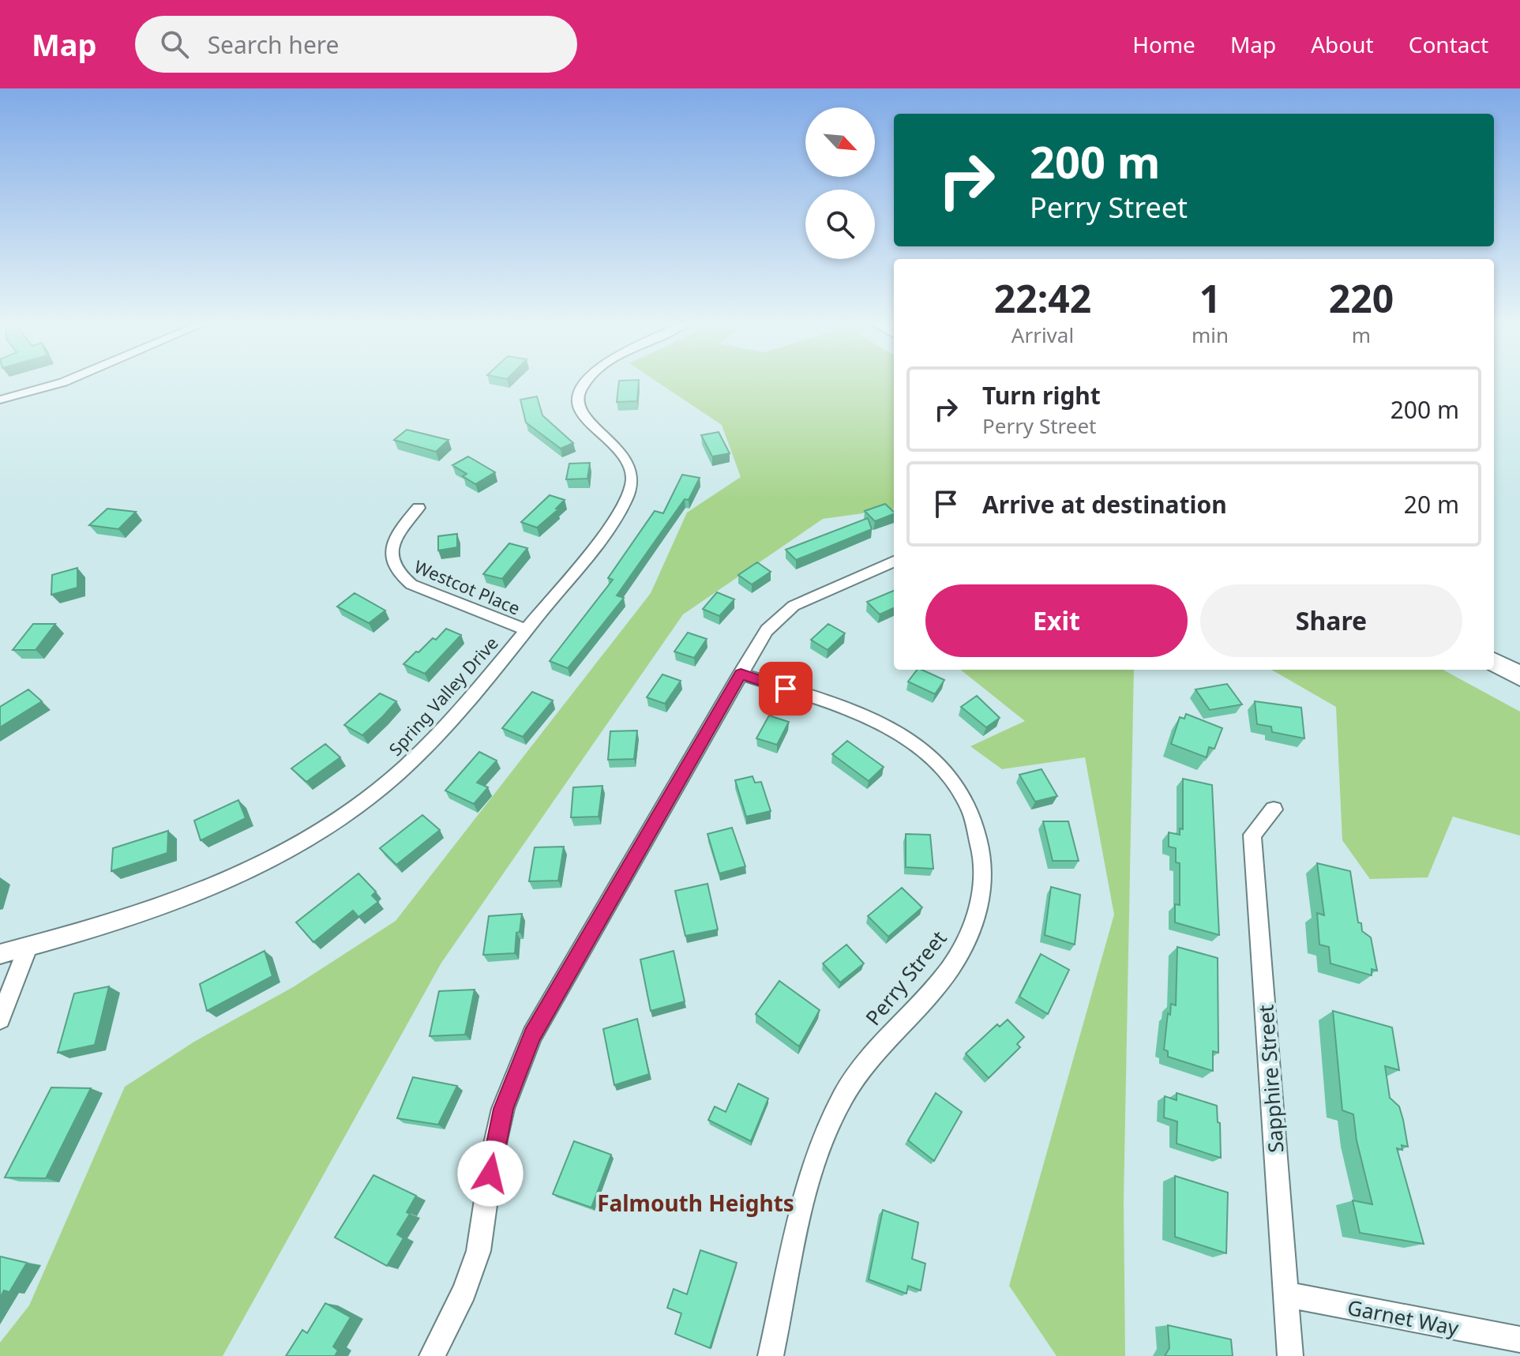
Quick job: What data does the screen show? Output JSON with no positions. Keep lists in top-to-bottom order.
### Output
{
  "streets": {
    "street": [
      "Westcot Place",
      "Spring Valley Drive",
      "Perry Street",
      "Sapphire Street",
      "Garnet Way"
    ]
  },
  "crossings": [
    ["Westcot Place", "Spring Valley Drive"],
    ["Sapphire Street", "Garnet Way"]
  ],
  "districts": ["Falmouth Heights"],
  "north": "bottom right",
  "page": {
    "header": "Map",
    "search": "Search here",
    "nav": [
      "Home",
      "Map",
      "About",
      "Contact"
    ],
    "turn": ["200 m", "Perry Street"],
    "eta": [
      "22:42",
      "Arrival",
      "1",
      "min",
      "220",
      "m"
    ],
    "list": [
      {
        "name": "Turn right",
        "note": "Perry Street",
        "value": "200 m"
      },
      {
        "name": "Arrive at destination",
        "value": "20 m"
      }
    ],
    "buttons": ["Exit", "Share"]
  }
}
